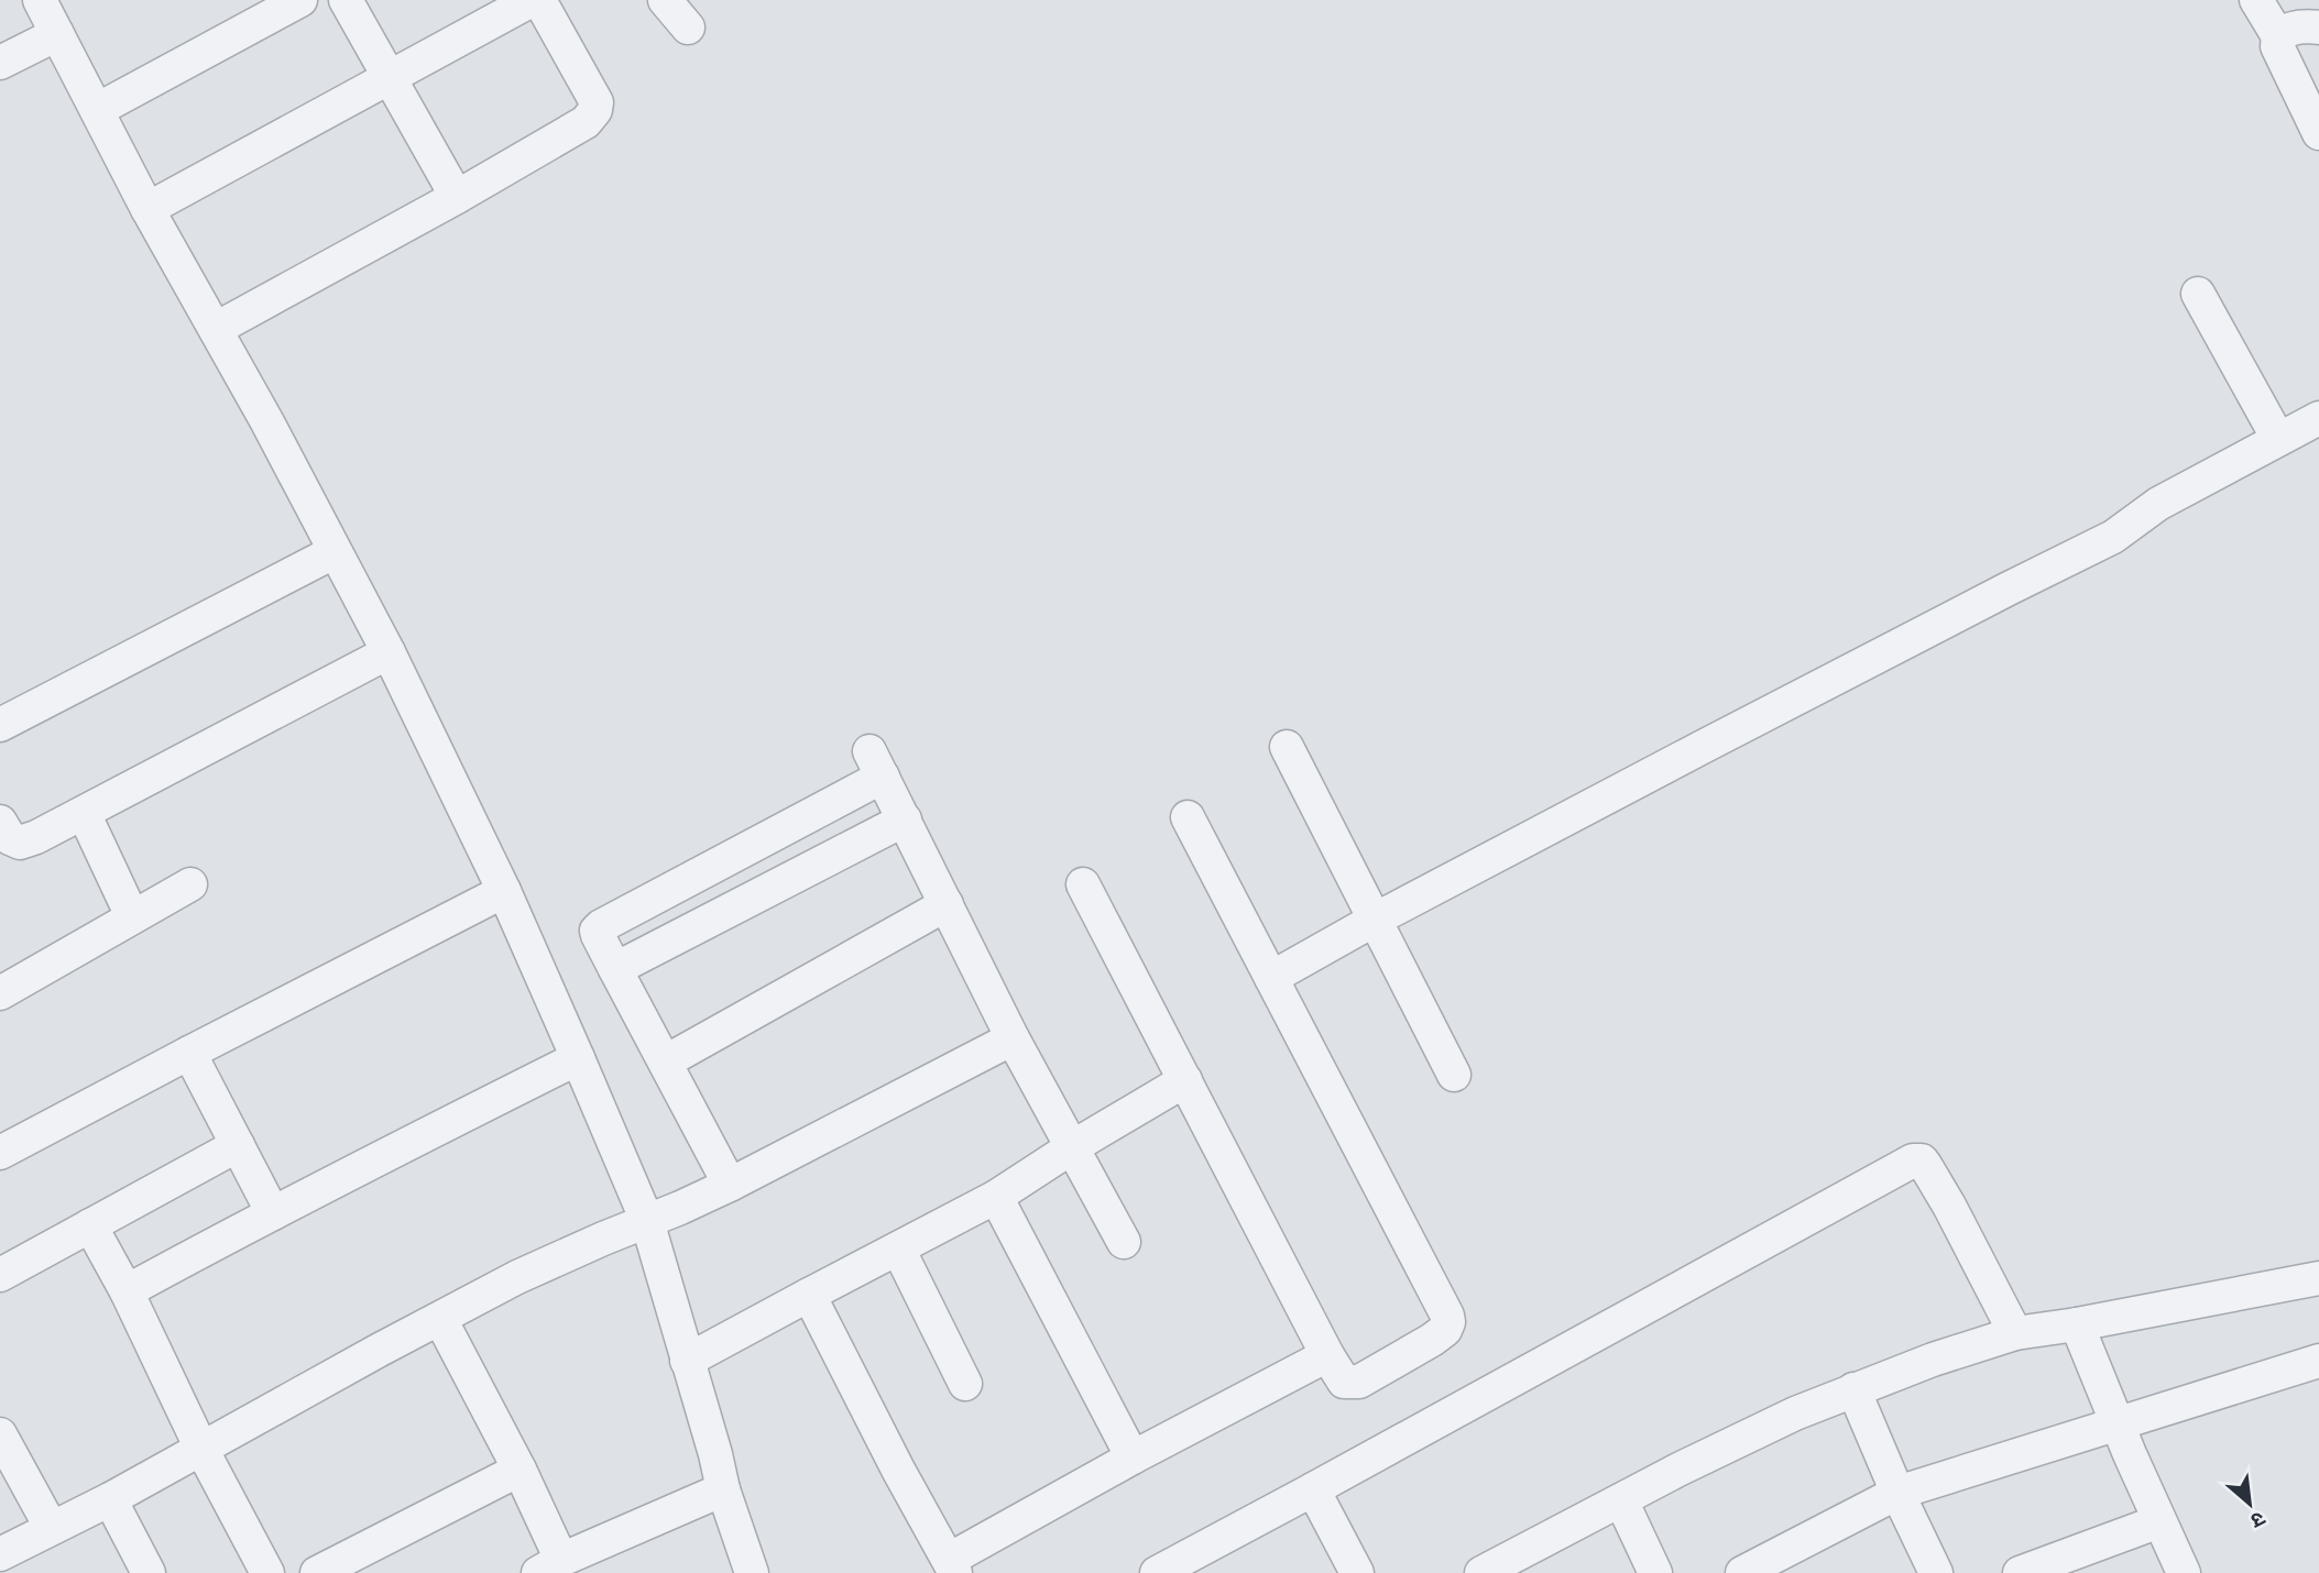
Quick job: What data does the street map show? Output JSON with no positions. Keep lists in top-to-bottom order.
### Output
{
  "north": "bottom right"
}
